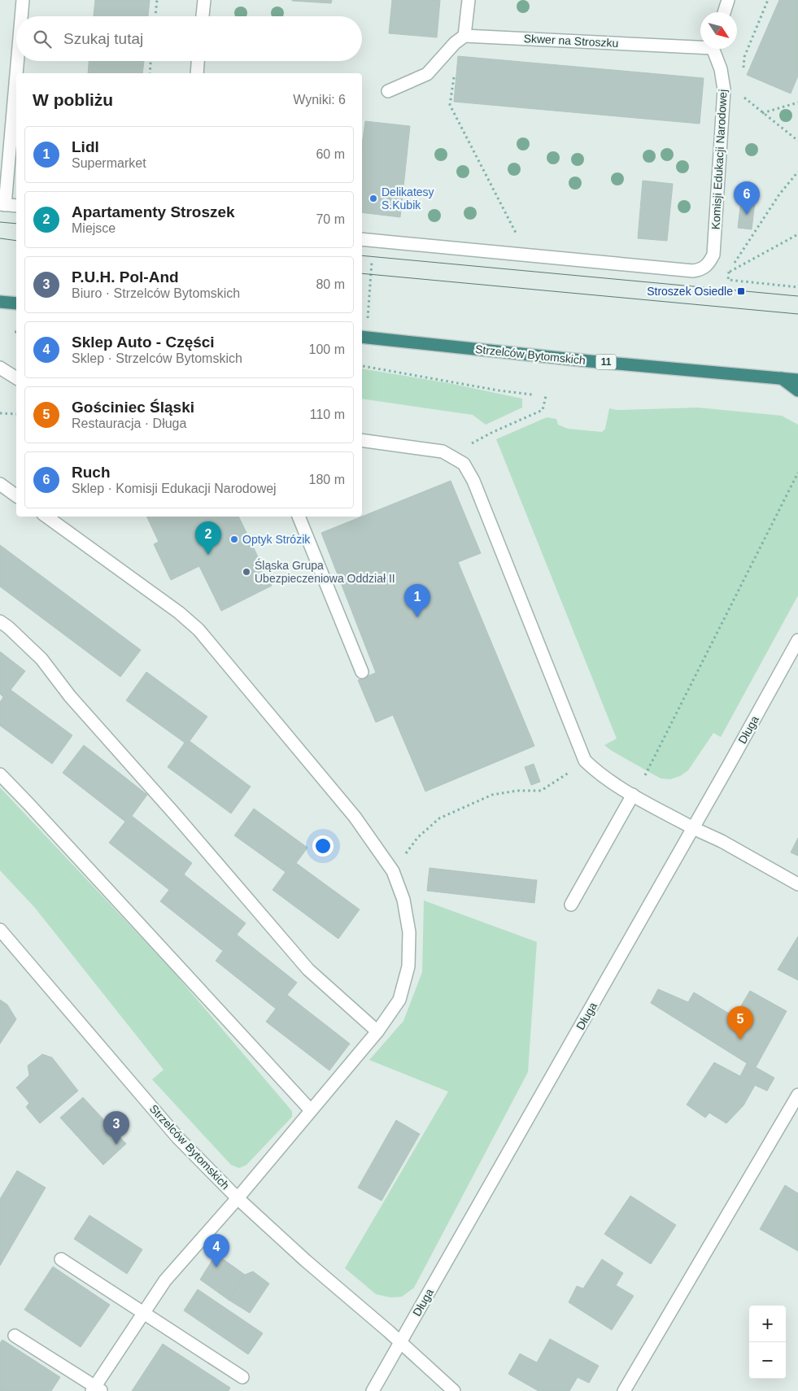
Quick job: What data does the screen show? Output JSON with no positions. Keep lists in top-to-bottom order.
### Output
{
  "streets": {
    "highway": ["Strzelców Bytomskich", "11"],
    "street": ["Skwer na Stroszku", "Komisji Edukacji Narodowej", "Długa"]
  },
  "crossings": [
    ["Strzelców Bytomskich", "Długa"]
  ],
  "places": {
    "other": ["Delikatesy S.Kubik", "Optyk Strózik", "Śląska Grupa Ubezpieczeniowa Oddział II"],
    "transit": ["Stroszek Osiedle"]
  },
  "north": "bottom right",
  "page": {
    "search": "Szukaj tutaj",
    "heading": ["W pobliżu", "Wyniki: 6"],
    "list": [
      {
        "mark": "1",
        "name": "Lidl",
        "note": "Supermarket",
        "value": "60 m"
      },
      {
        "mark": "2",
        "name": "Apartamenty Stroszek",
        "note": "Miejsce",
        "value": "70 m"
      },
      {
        "mark": "3",
        "name": "P.U.H. Pol-And",
        "note": "Biuro · Strzelców Bytomskich",
        "value": "80 m"
      },
      {
        "mark": "4",
        "name": "Sklep Auto - Części",
        "note": "Sklep · Strzelców Bytomskich",
        "value": "100 m"
      },
      {
        "mark": "5",
        "name": "Gościniec Śląski",
        "note": "Restauracja · Długa",
        "value": "110 m"
      },
      {
        "mark": "6",
        "name": "Ruch",
        "note": "Sklep · Komisji Edukacji Narodowej",
        "value": "180 m"
      }
    ],
    "pins": [
      "6",
      "2",
      "1",
      "5",
      "3",
      "4"
    ],
    "map_buttons": ["+", "−"]
  }
}
